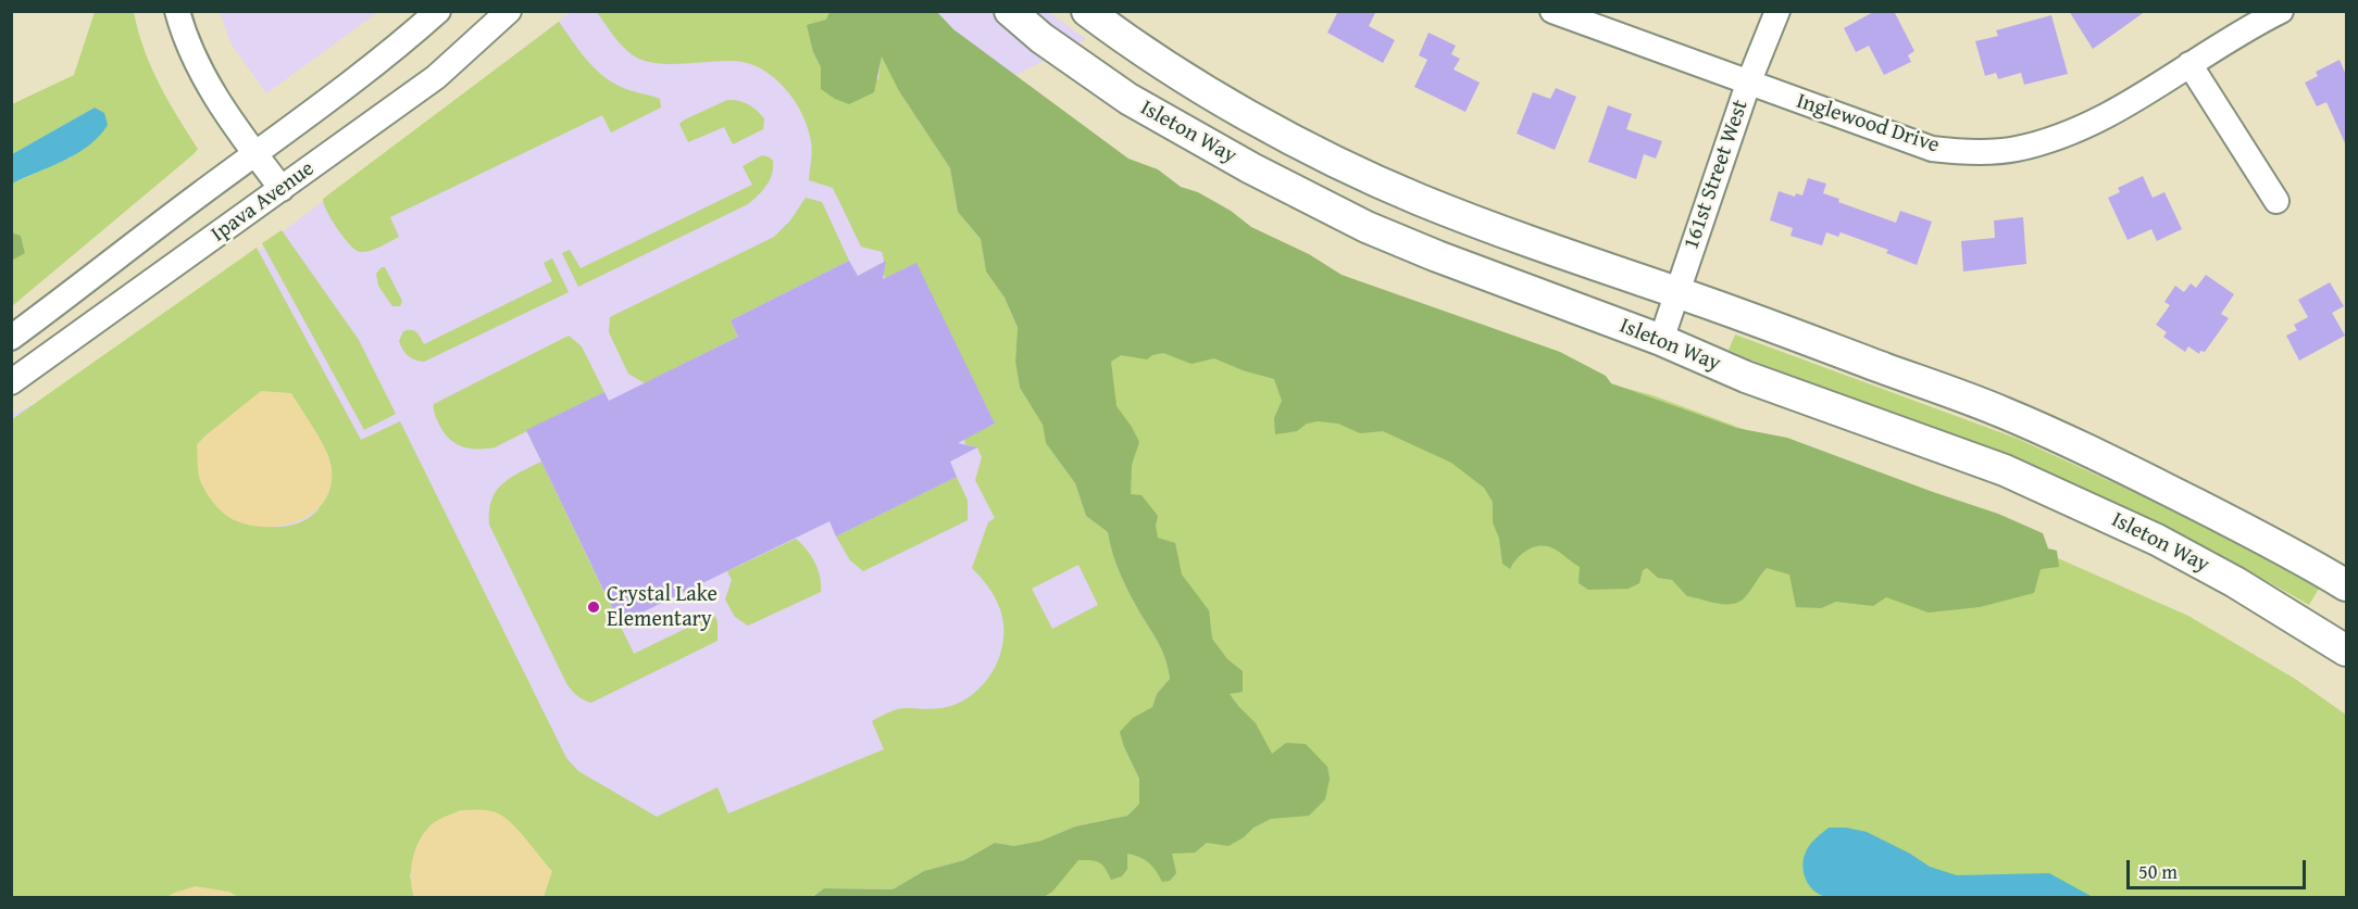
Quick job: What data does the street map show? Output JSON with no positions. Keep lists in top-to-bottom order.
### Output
{
  "streets": {
    "main road": ["Isleton Way"],
    "street": ["Inglewood Drive", "161st Street West", "Ipava Avenue"]
  },
  "crossings": [
    ["Inglewood Drive", "161st Street West"],
    ["Isleton Way", "161st Street West"]
  ],
  "places": ["Crystal Lake Elementary"],
  "scale_bar": "50 m"
}
